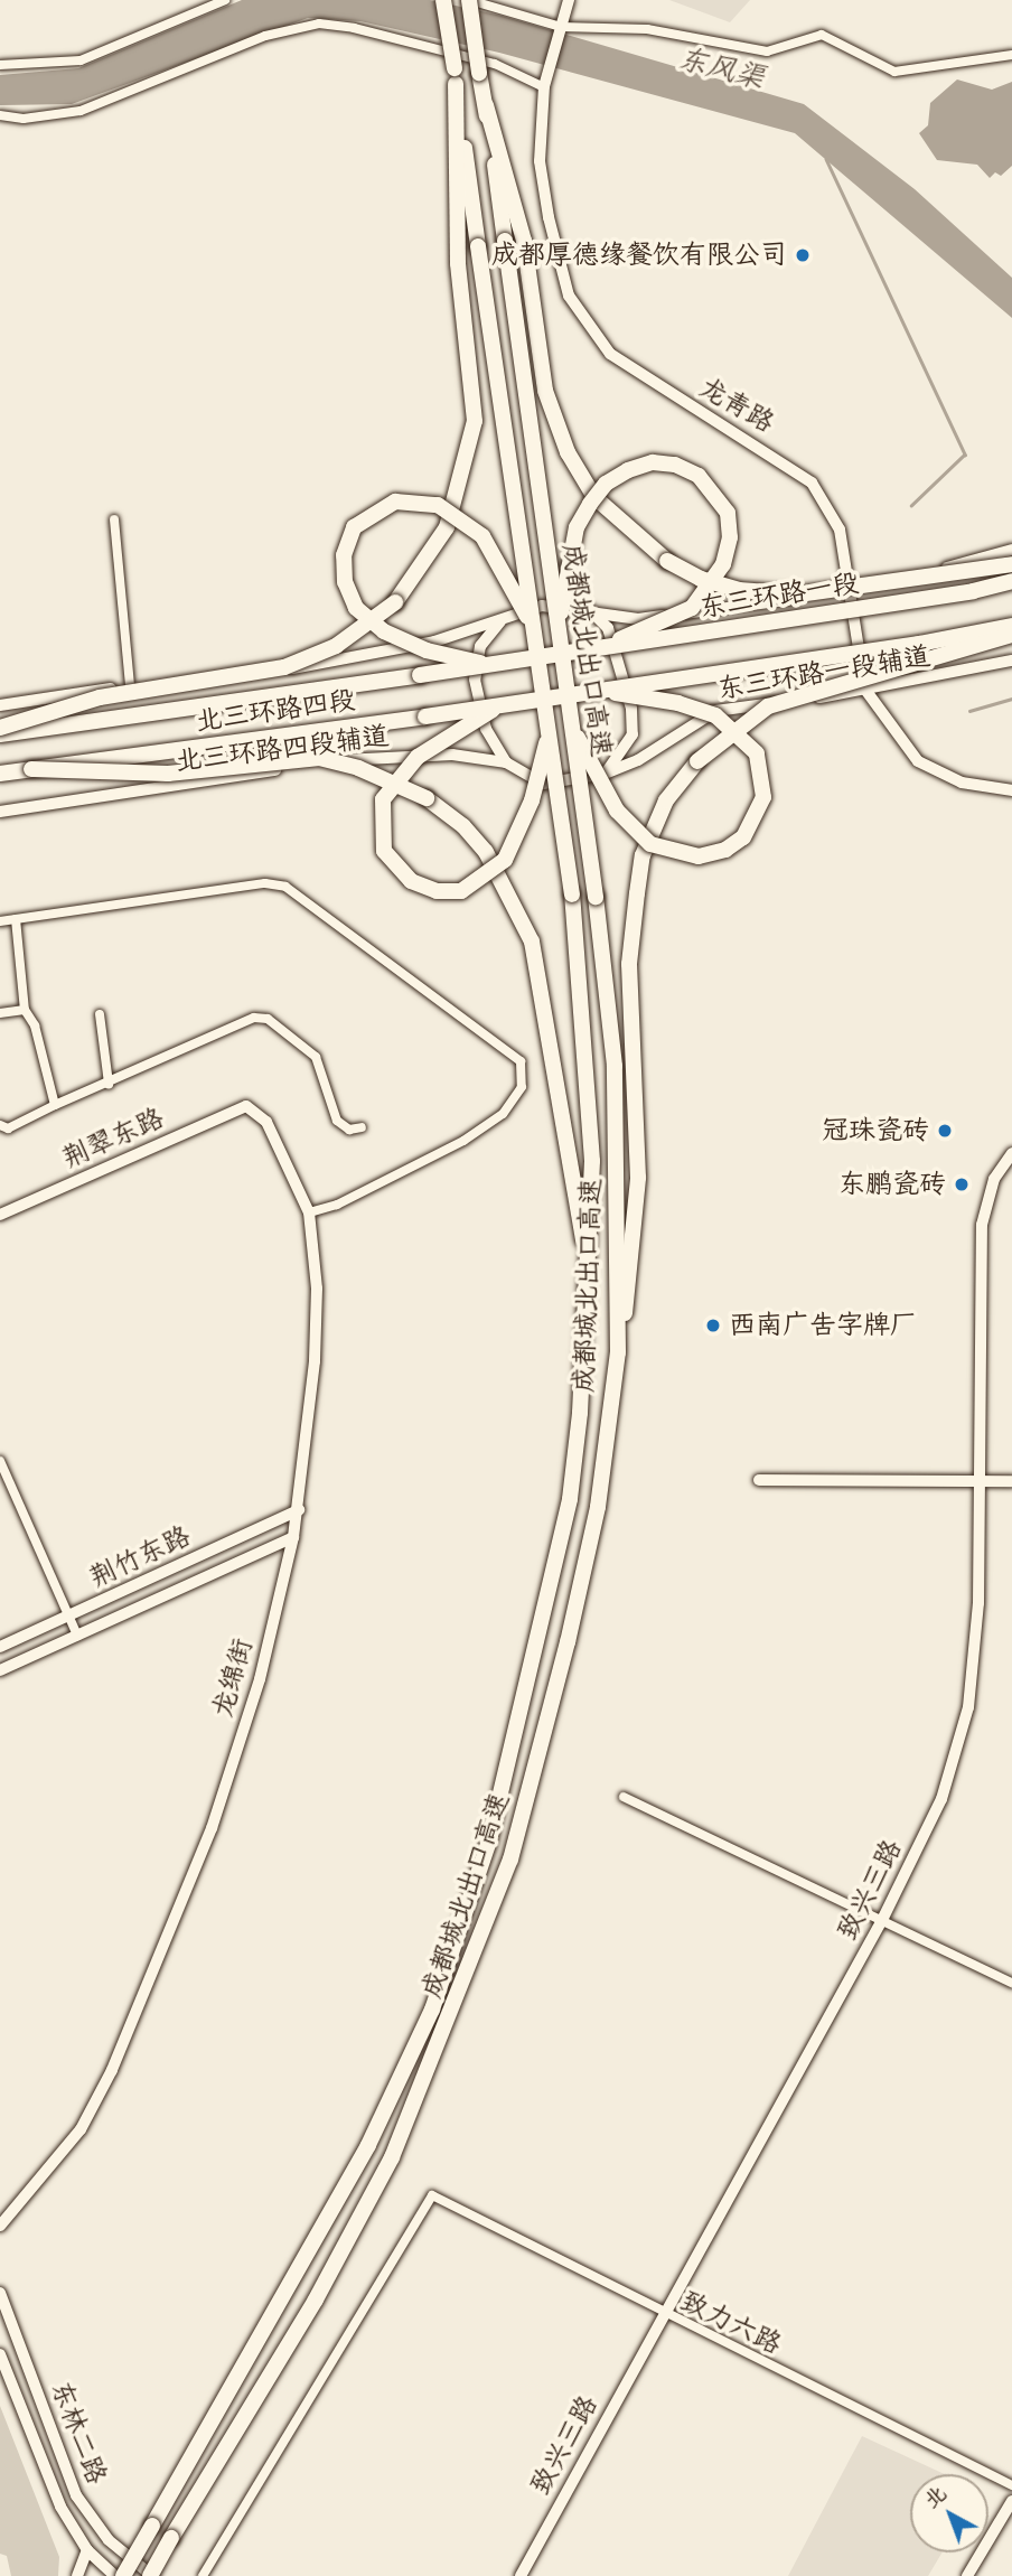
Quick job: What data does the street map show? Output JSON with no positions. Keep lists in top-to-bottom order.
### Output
{
  "streets": {
    "highway": ["东三环路一段", "成都城北出口高速", "北三环路四段"],
    "street": [
      "龙青路",
      "东三环路一段辅道",
      "北三环路四段辅道",
      "荆翠东路",
      "荆竹东路",
      "龙绵街",
      "致兴三路",
      "致力六路",
      "东林二路"
    ]
  },
  "crossings": [
    ["龙青路", "东三环路一段辅道"],
    ["东三环路一段", "北三环路四段"],
    ["成都城北出口高速", "东林二路"],
    ["东三环路一段辅道", "北三环路四段辅道"],
    ["荆翠东路", "龙绵街"],
    ["荆竹东路", "龙绵街"],
    ["致兴三路", "致力六路"]
  ],
  "water": ["东风渠"],
  "places": [
    "成都厚德缘餐饮有限公司",
    "冠珠瓷砖",
    "东鹏瓷砖",
    "西南广告字牌厂"
  ],
  "north": "top left"
}
